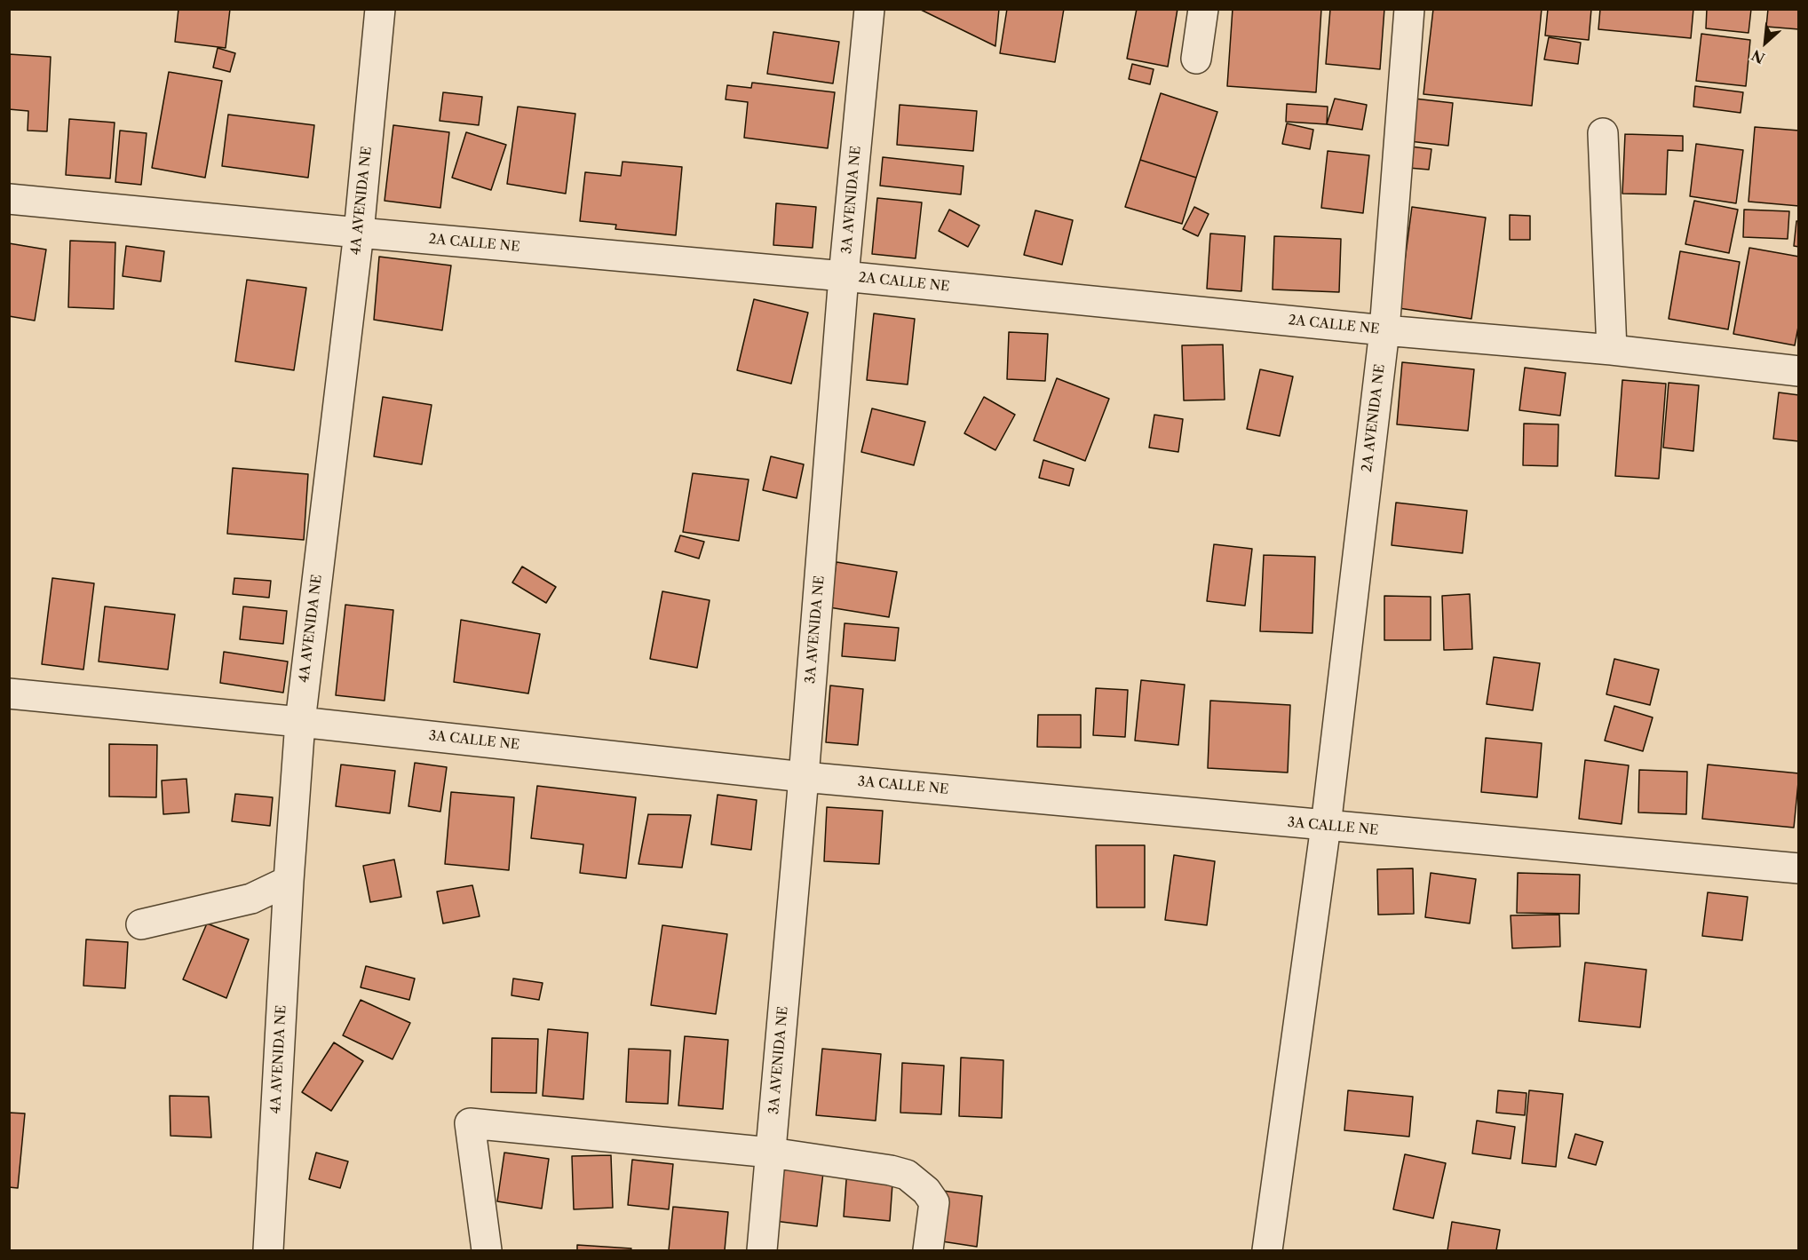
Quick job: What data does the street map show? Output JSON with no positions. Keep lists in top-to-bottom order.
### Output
{
  "streets": {
    "street": [
      "3A AVENIDA NE",
      "4A AVENIDA NE",
      "2A CALLE NE",
      "2A AVENIDA NE",
      "3A CALLE NE"
    ]
  },
  "crossings": [
    ["3A AVENIDA NE", "2A CALLE NE"],
    ["3A AVENIDA NE", "3A CALLE NE"],
    ["4A AVENIDA NE", "2A CALLE NE"],
    ["4A AVENIDA NE", "3A CALLE NE"],
    ["2A CALLE NE", "2A AVENIDA NE"],
    ["2A AVENIDA NE", "3A CALLE NE"]
  ],
  "north": "bottom left"
}
